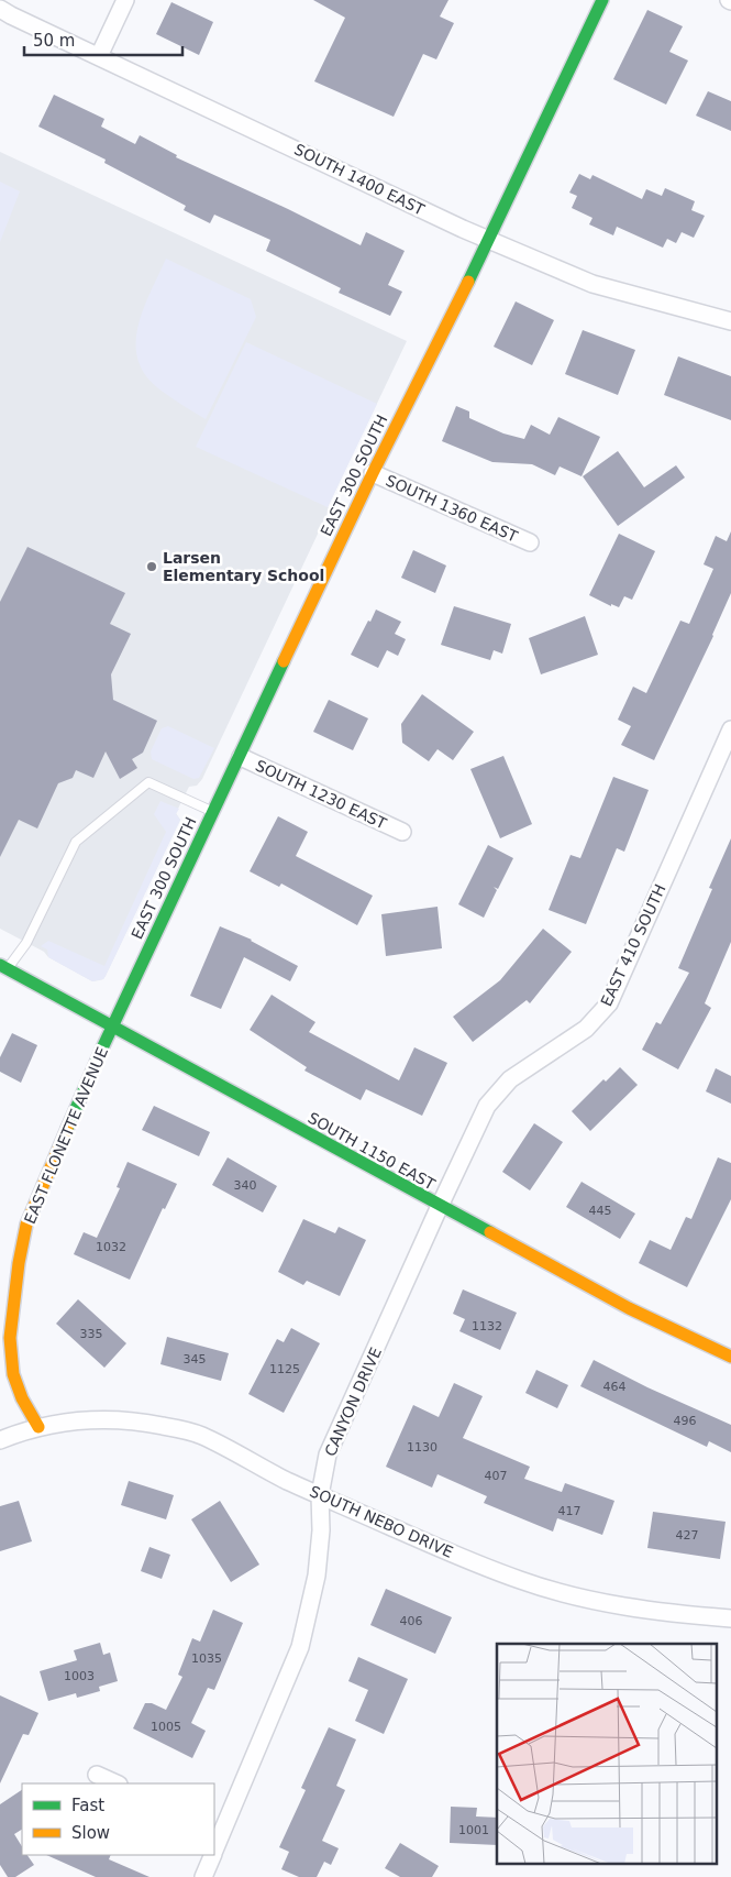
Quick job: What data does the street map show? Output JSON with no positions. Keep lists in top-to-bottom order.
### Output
{
  "streets": {
    "street": [
      "SOUTH 1400 EAST",
      "EAST 300 SOUTH",
      "SOUTH 1360 EAST",
      "SOUTH 1230 EAST",
      "EAST 410 SOUTH",
      "EAST FLONETTE AVENUE",
      "SOUTH 1150 EAST",
      "CANYON DRIVE",
      "SOUTH NEBO DRIVE"
    ]
  },
  "crossings": [
    ["SOUTH 1400 EAST", "EAST 300 SOUTH"],
    ["EAST 300 SOUTH", "SOUTH 1360 EAST"],
    ["EAST 300 SOUTH", "SOUTH 1230 EAST"],
    ["EAST 300 SOUTH", "EAST FLONETTE AVENUE"],
    ["EAST 300 SOUTH", "SOUTH 1150 EAST"],
    ["EAST 410 SOUTH", "SOUTH 1150 EAST"],
    ["EAST 410 SOUTH", "CANYON DRIVE"],
    ["EAST FLONETTE AVENUE", "SOUTH 1150 EAST"],
    ["EAST FLONETTE AVENUE", "SOUTH NEBO DRIVE"],
    ["SOUTH 1150 EAST", "CANYON DRIVE"],
    ["CANYON DRIVE", "SOUTH NEBO DRIVE"]
  ],
  "places": ["Larsen Elementary School"],
  "house_numbers": [
    "340",
    "445",
    "1032",
    "1132",
    "335",
    "345",
    "1125",
    "464",
    "496",
    "1130",
    "407",
    "417",
    "427",
    "406",
    "1035",
    "1003",
    "1005",
    "1001"
  ],
  "legend": ["Fast", "Slow"],
  "scale_bar": "50 m"
}
